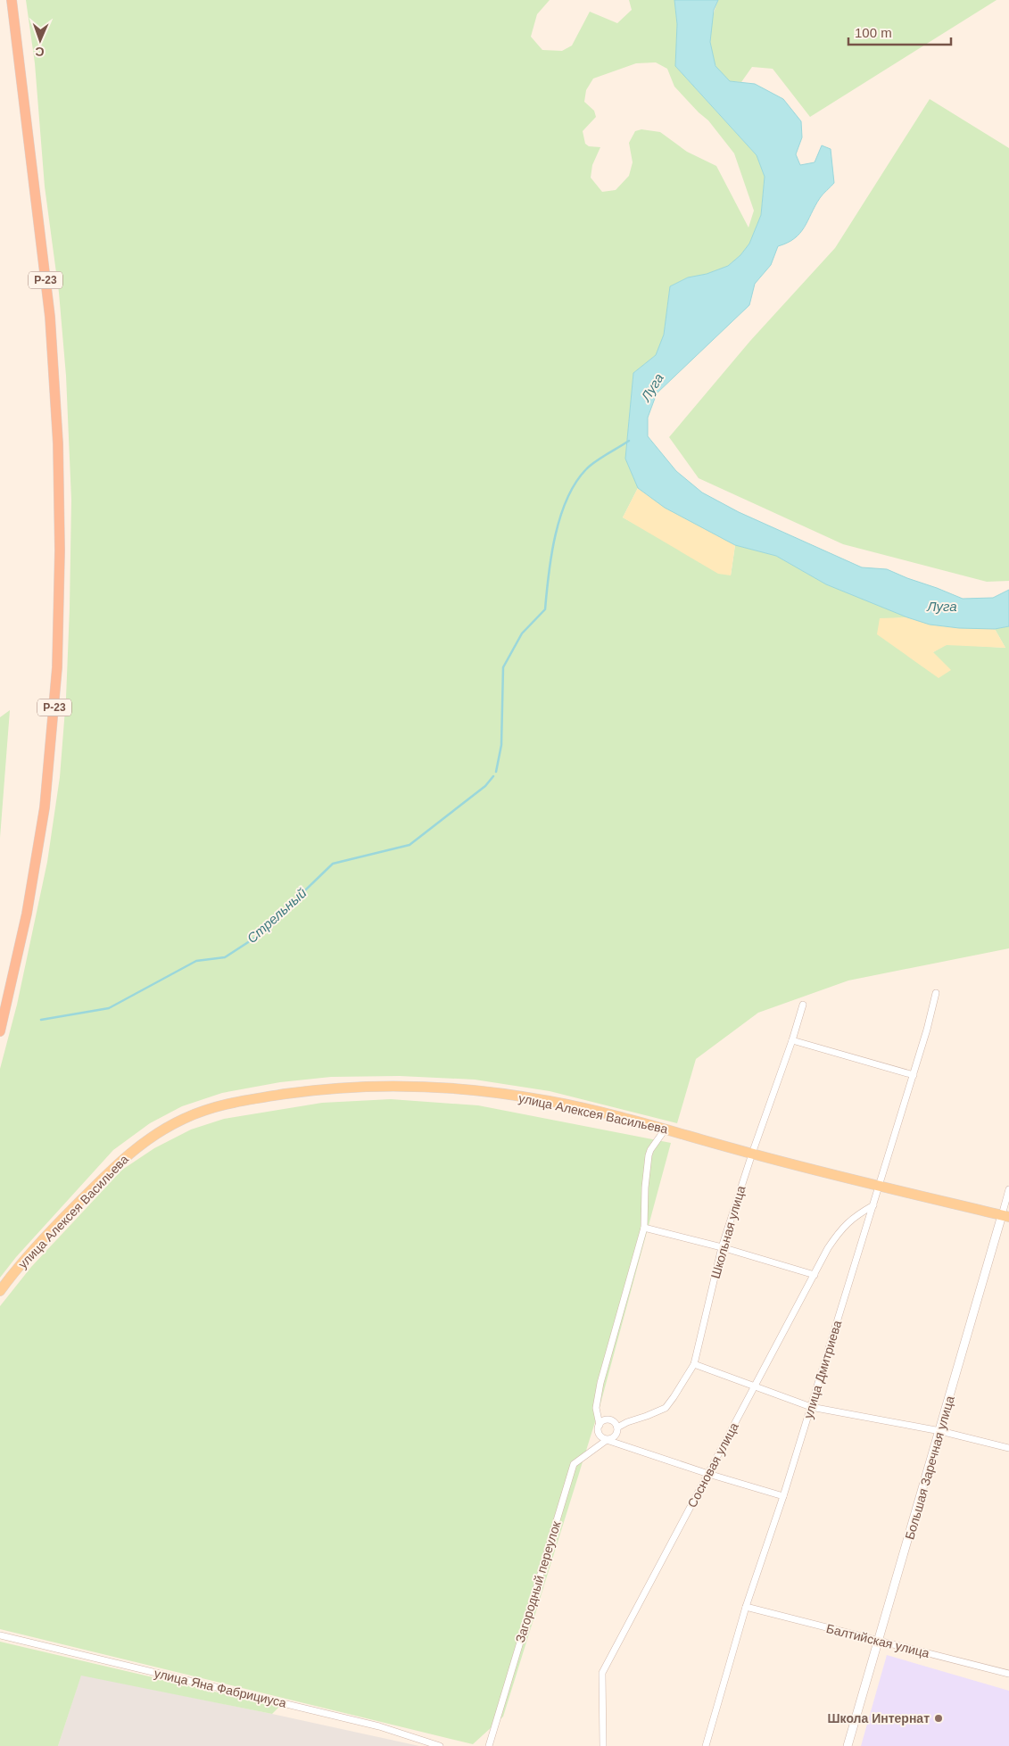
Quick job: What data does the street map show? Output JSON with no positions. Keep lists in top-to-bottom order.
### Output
{
  "streets": {
    "highway": ["Р-23"],
    "main road": ["улица Алексея Васильева"],
    "street": [
      "Школьная улица",
      "улица Дмитриева",
      "Сосновая улица",
      "Большая Заречная улица",
      "Загородный переулок",
      "Балтийская улица",
      "улица Яна Фабрициуса"
    ]
  },
  "crossings": [
    ["улица Алексея Васильева", "Школьная улица"],
    ["улица Алексея Васильева", "улица Дмитриева"],
    ["улица Алексея Васильева", "Большая Заречная улица"],
    ["Школьная улица", "Загородный переулок"],
    ["улица Дмитриева", "Сосновая улица"],
    ["улица Дмитриева", "Балтийская улица"],
    ["Большая Заречная улица", "Балтийская улица"]
  ],
  "water": ["Луга", "Стрельный"],
  "places": ["Школа Интернат"],
  "scale_bar": "100 m",
  "north": "bottom"
}
